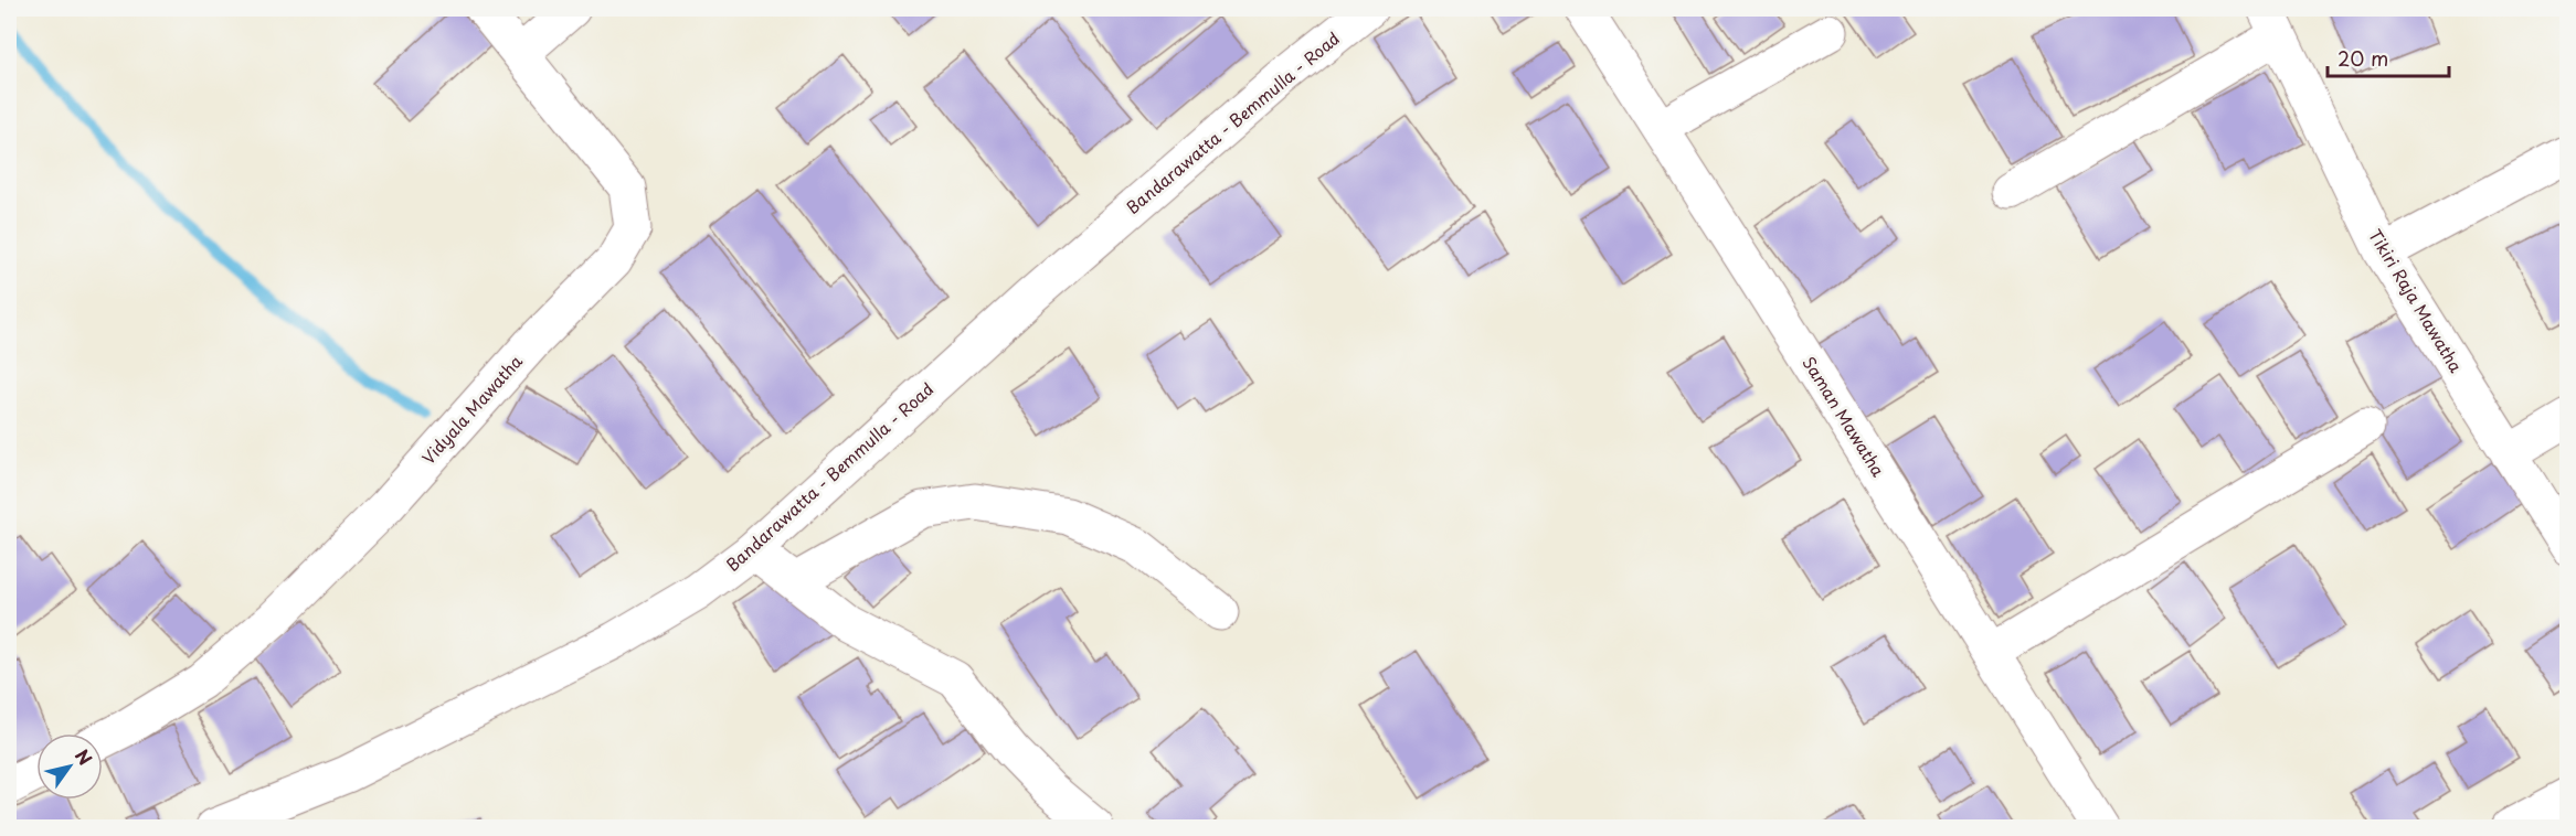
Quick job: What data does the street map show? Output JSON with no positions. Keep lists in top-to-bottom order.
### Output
{
  "streets": {
    "street": [
      "Bandarawatta - Bemmulla - Road",
      "Tikiri Raja Mawatha",
      "Vidyala Mawatha",
      "Saman Mawatha"
    ]
  },
  "scale_bar": "20 m",
  "north": "top right"
}
